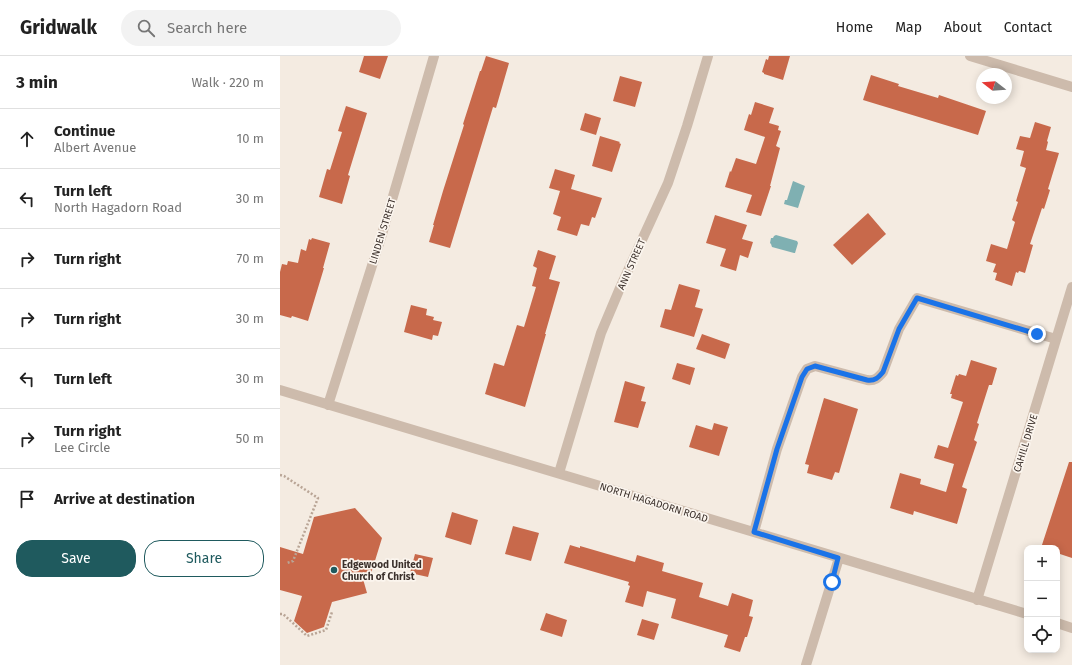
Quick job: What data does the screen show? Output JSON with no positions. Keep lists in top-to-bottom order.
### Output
{
  "streets": {
    "street": [
      "LINDEN STREET",
      "ANN STREET",
      "CAHILL DRIVE",
      "NORTH HAGADORN ROAD"
    ]
  },
  "crossings": [
    ["LINDEN STREET", "NORTH HAGADORN ROAD"],
    ["ANN STREET", "NORTH HAGADORN ROAD"],
    ["CAHILL DRIVE", "NORTH HAGADORN ROAD"]
  ],
  "places": ["Edgewood United Church of Christ"],
  "north": "left",
  "page": {
    "header": "Gridwalk",
    "search": "Search here",
    "nav": [
      "Home",
      "Map",
      "About",
      "Contact"
    ],
    "heading": ["3 min", "Walk · 220 m"],
    "list": [
      ["Continue", "Albert Avenue", "10 m"],
      ["Turn left", "North Hagadorn Road", "30 m"],
      ["Turn right", "70 m"],
      ["Turn right", "30 m"],
      ["Turn left", "30 m"],
      ["Turn right", "Lee Circle", "50 m"],
      "Arrive at destination"
    ],
    "buttons": ["Save", "Share"],
    "map_buttons": ["+", "−"]
  }
}
